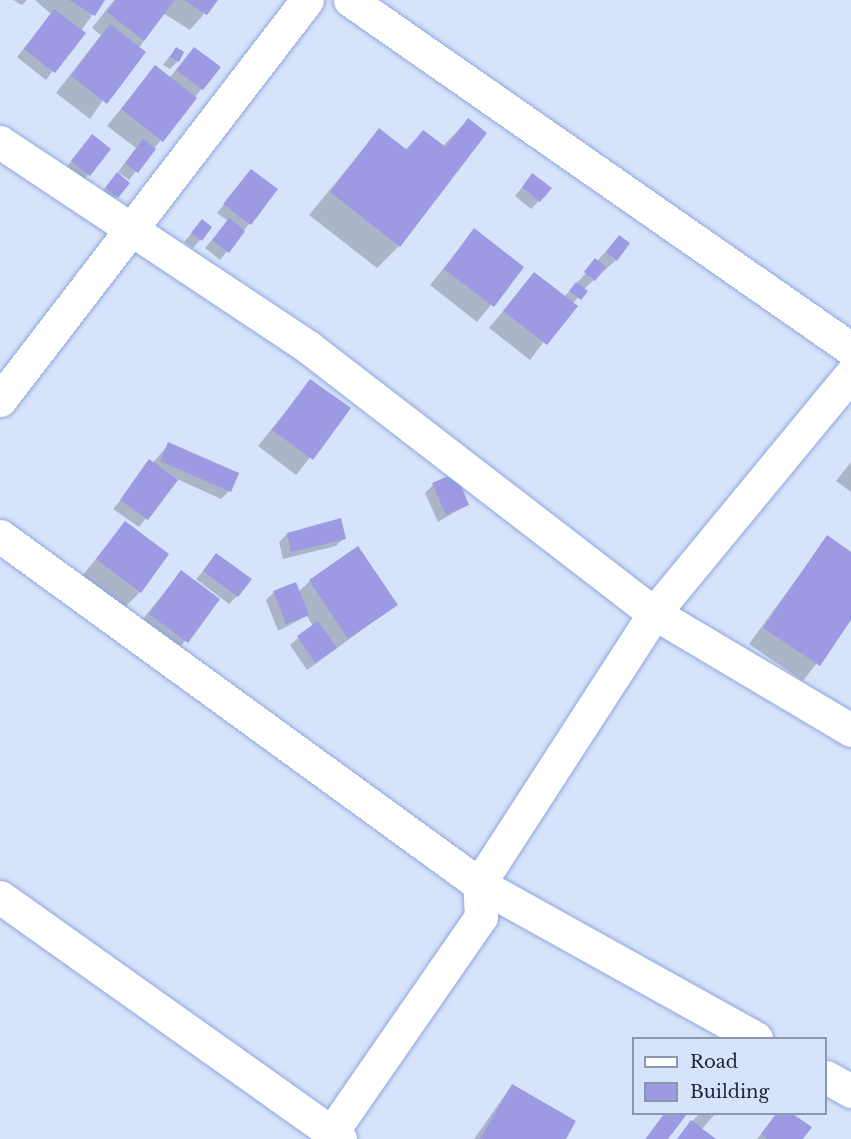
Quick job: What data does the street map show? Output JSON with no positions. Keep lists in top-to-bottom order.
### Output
{
  "legend": ["Road", "Building"]
}
